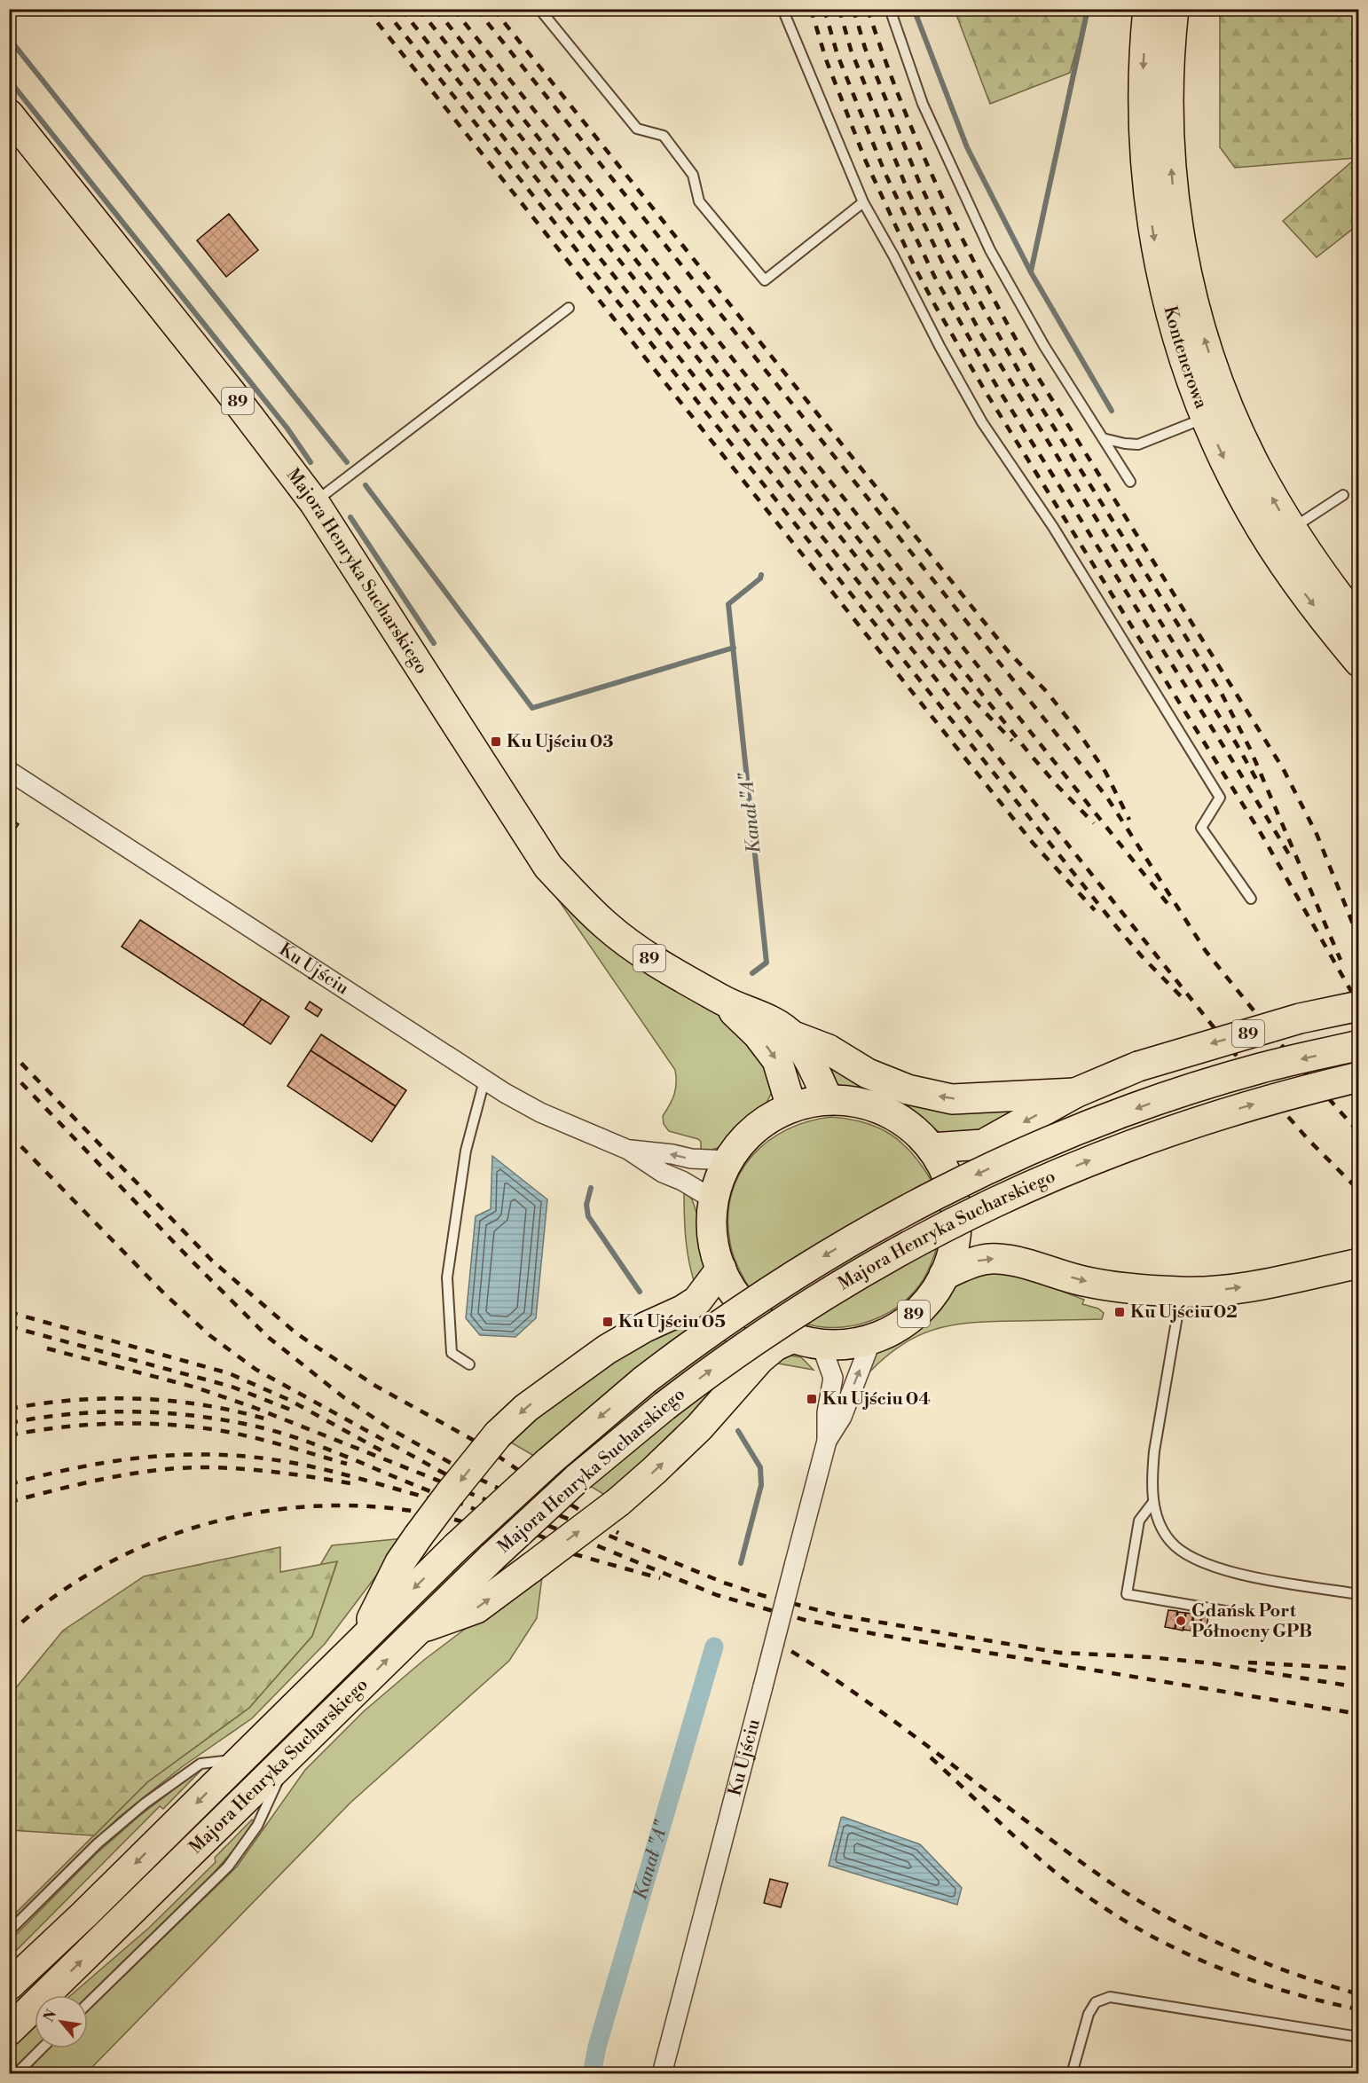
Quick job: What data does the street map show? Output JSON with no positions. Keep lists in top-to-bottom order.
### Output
{
  "streets": {
    "main road": ["Kontenerowa", "89", "Majora Henryka Sucharskiego"],
    "street": ["Ku Ujściu"]
  },
  "crossings": [
    ["89", "Majora Henryka Sucharskiego"],
    ["89", "Ku Ujściu"]
  ],
  "water": ["Kanał \"A\""],
  "places": {
    "transit": [
      "Ku Ujściu 03",
      "Ku Ujściu 02",
      "Ku Ujściu 05",
      "Ku Ujściu 04"
    ],
    "other": ["Gdańsk Port Północny GPB"]
  },
  "north": "top left"
}
